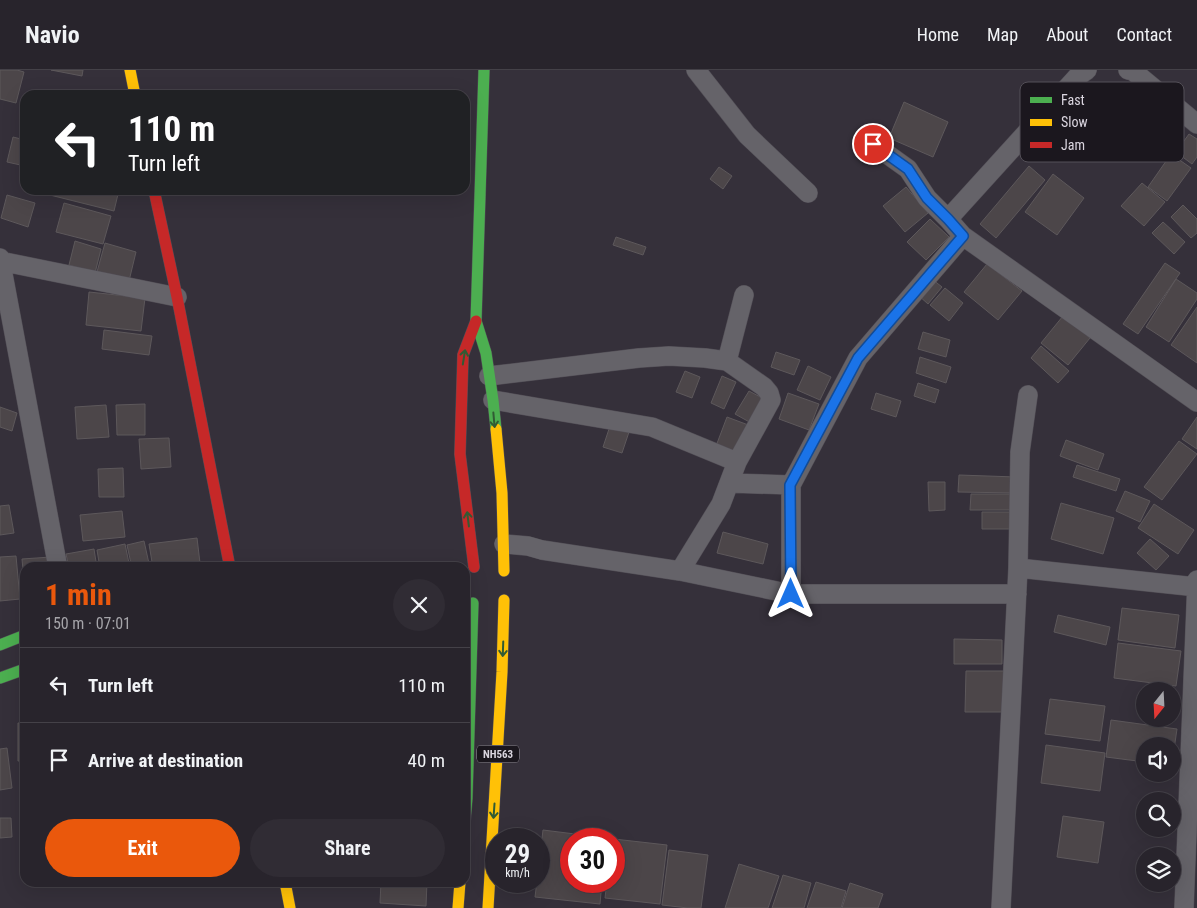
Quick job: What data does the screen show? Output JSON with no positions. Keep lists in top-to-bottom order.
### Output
{
  "streets": {
    "main road": ["NH563"]
  },
  "legend": ["Fast", "Slow", "Jam"],
  "north": "bottom",
  "page": {
    "header": "Navio",
    "nav": [
      "Home",
      "Map",
      "About",
      "Contact"
    ],
    "turn": ["110 m", "Turn left"],
    "heading": ["1 min", "150 m · 07:01"],
    "list": [
      {
        "name": "Turn left",
        "value": "110 m"
      },
      {
        "name": "Arrive at destination",
        "value": "40 m"
      }
    ],
    "buttons": ["Exit", "Share"],
    "speed": "29 km/h",
    "limit": "30"
  }
}
